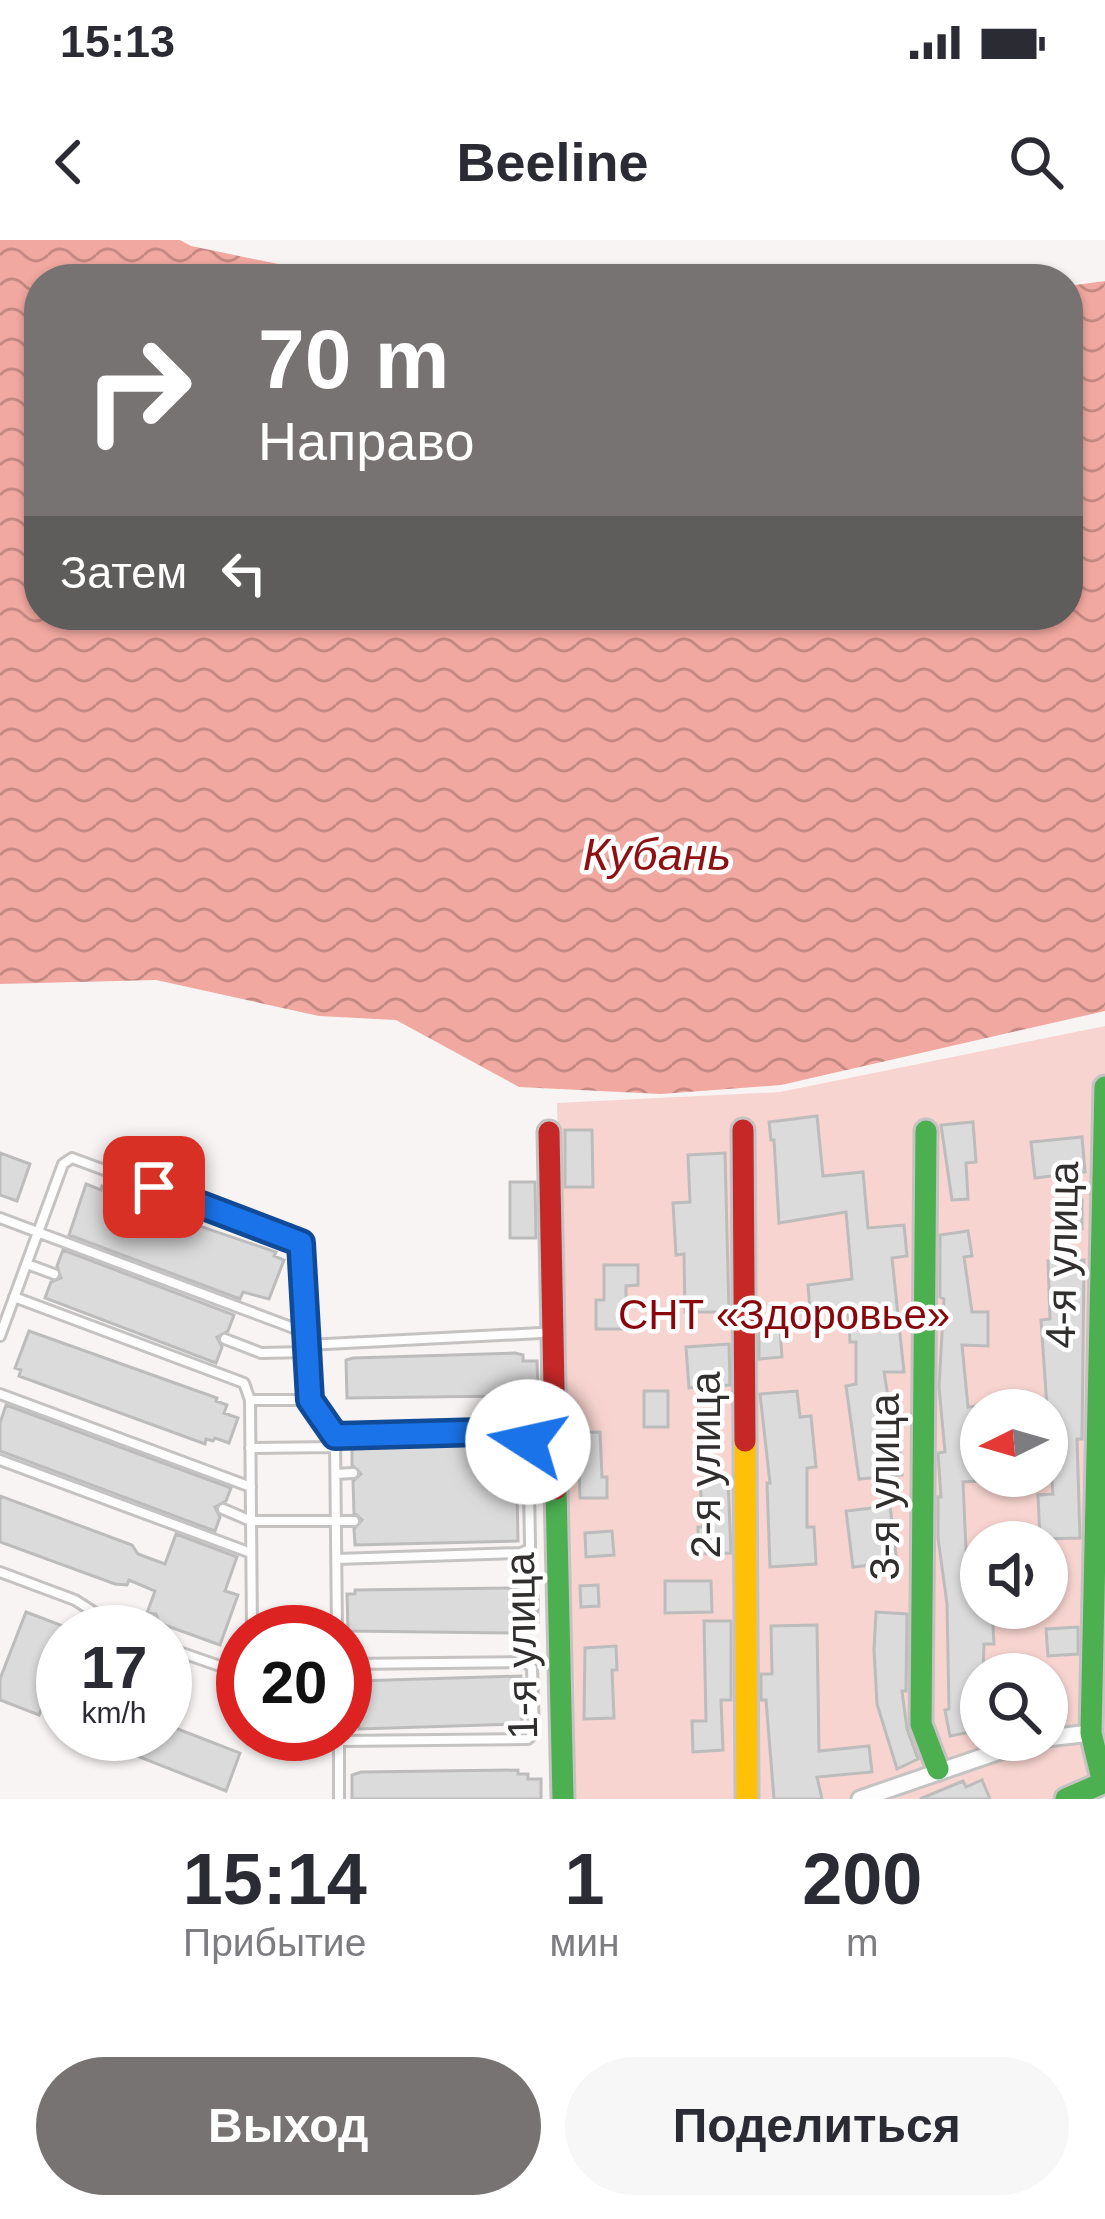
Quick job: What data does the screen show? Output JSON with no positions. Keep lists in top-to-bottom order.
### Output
{
  "streets": {
    "street": [
      "4-я улица",
      "2-я улица",
      "3-я улица",
      "1-я улица"
    ]
  },
  "water": ["Кубань"],
  "parks": ["СНТ «Здоровье»"],
  "north": "left",
  "page": {
    "status": "15:13",
    "header": "Beeline",
    "turn": ["70 m", "Направо"],
    "then": "Затем",
    "speed": "17 km/h",
    "limit": "20",
    "eta": [
      "15:14",
      "Прибытие",
      "1",
      "мин",
      "200",
      "m"
    ],
    "buttons": ["Выход", "Поделиться"]
  }
}
